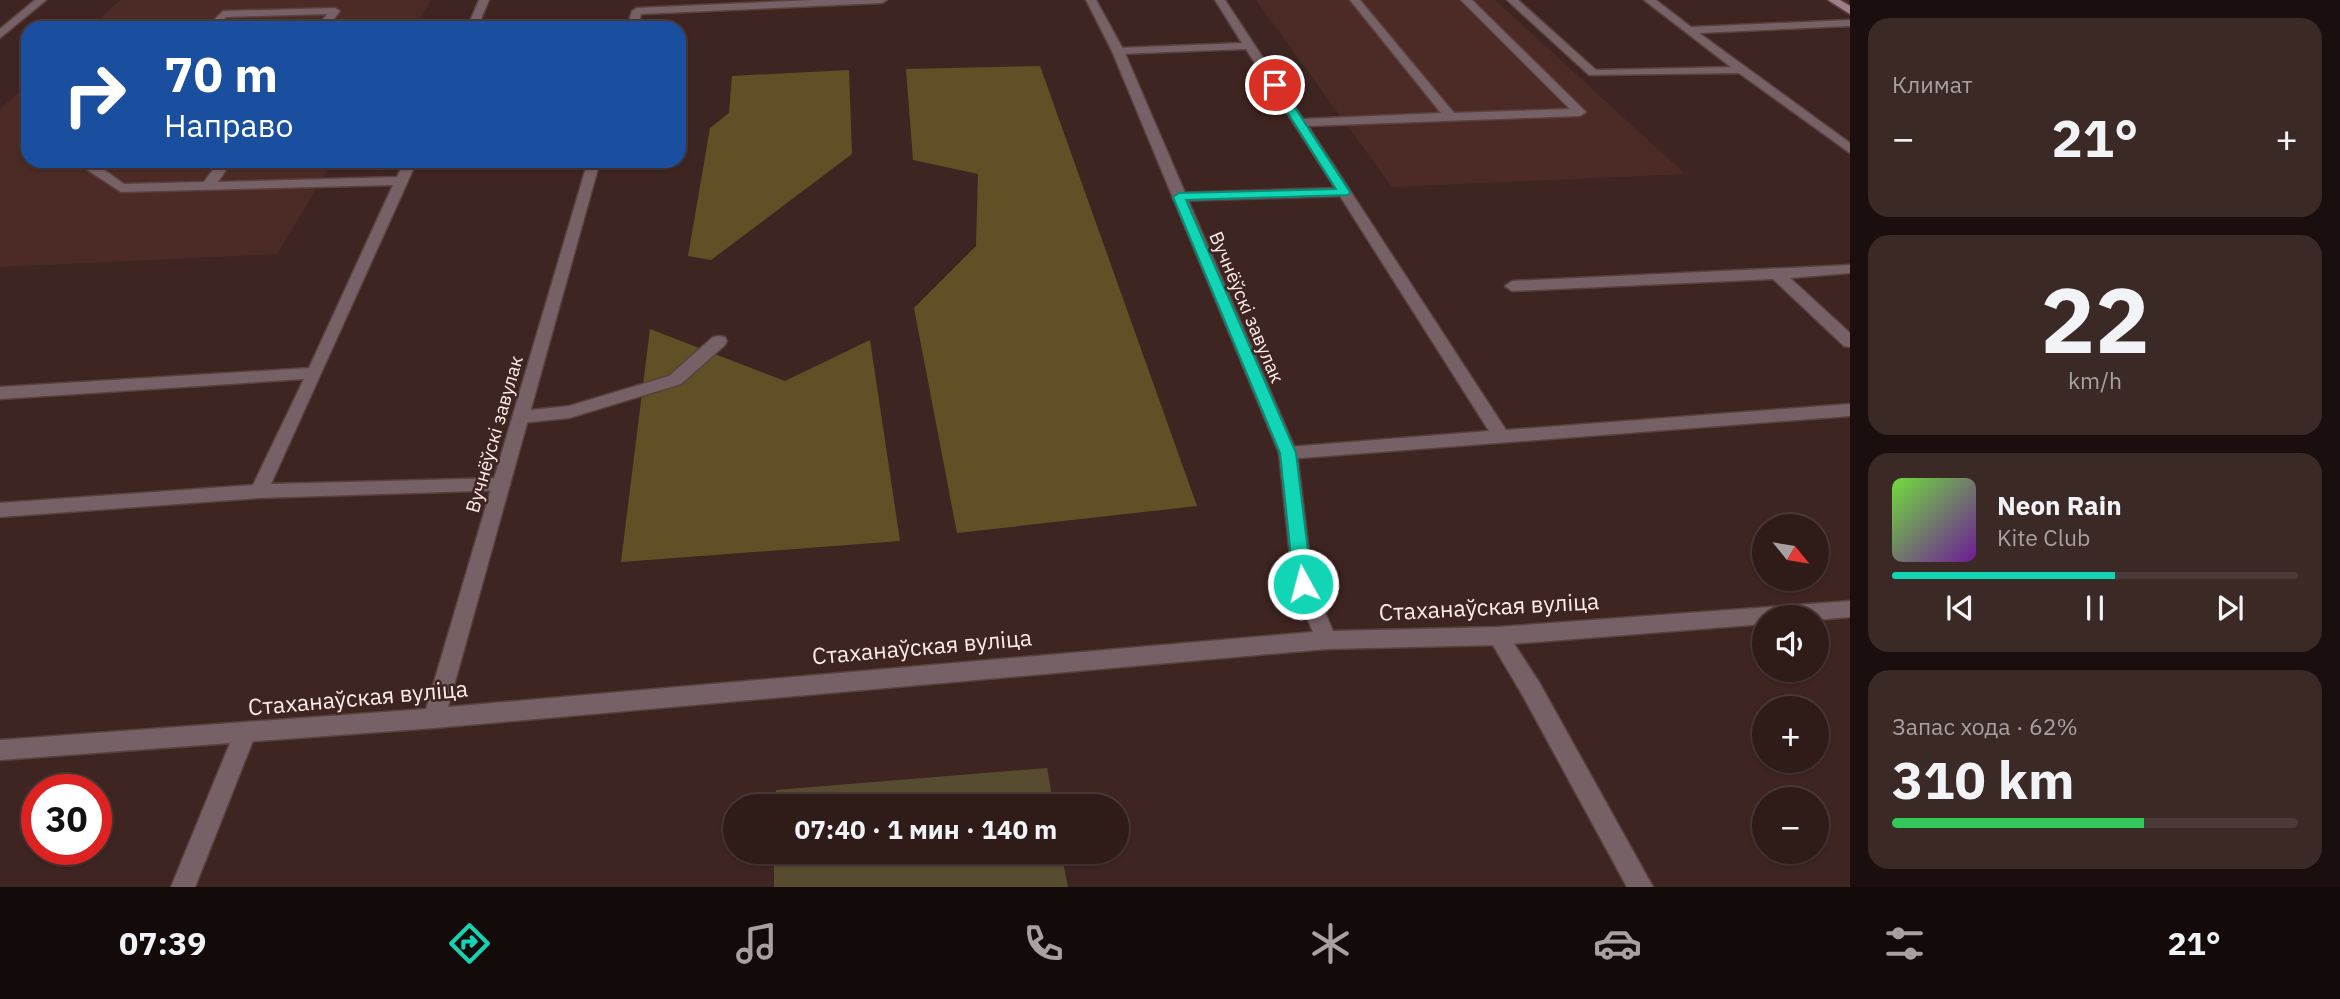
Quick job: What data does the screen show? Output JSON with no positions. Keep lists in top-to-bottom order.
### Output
{
  "streets": {
    "street": ["Вучнёўскі завулак", "Стаханаўская вуліца"]
  },
  "crossings": [
    ["Вучнёўскі завулак", "Стаханаўская вуліца"]
  ],
  "north": "bottom right",
  "page": {
    "tile": [
      "Климат",
      ["22", "km/h"],
      ["Запас хода · 62%", "310 km"]
    ],
    "turn": ["70 m", "Направо"],
    "heat": ["−", "21°", "+"],
    "song": ["Neon Rain", "Kite Club"],
    "map_buttons": ["+", "−"],
    "limit": "30",
    "trip": "07:40 · 1 мин · 140 m",
    "tabs": ["07:39", "21°"]
  }
}
